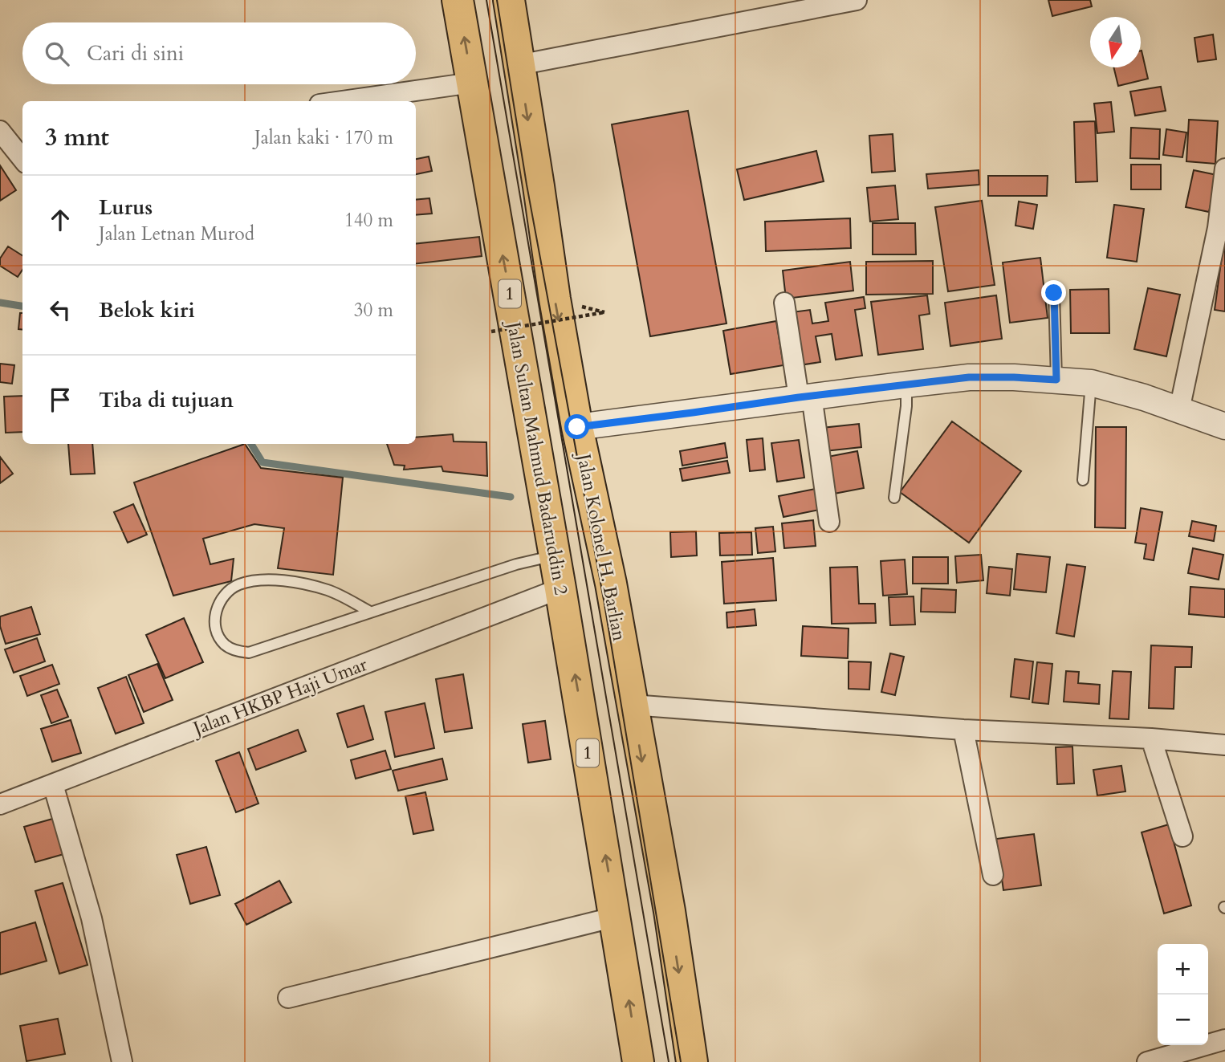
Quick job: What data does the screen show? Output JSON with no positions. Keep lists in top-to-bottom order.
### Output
{
  "streets": {
    "highway": ["1", "Jalan Sultan Mahmud Badaruddin 2", "Jalan Kolonel H. Barlian"],
    "street": ["Jalan HKBP Haji Umar"]
  },
  "crossings": [
    ["1", "Jalan Sultan Mahmud Badaruddin 2"],
    ["Jalan Sultan Mahmud Badaruddin 2", "Jalan HKBP Haji Umar"]
  ],
  "one_way": ["Jalan Sultan Mahmud Badaruddin 2", "Jalan Kolonel H. Barlian"],
  "north": "bottom",
  "page": {
    "search": "Cari di sini",
    "heading": ["3 mnt", "Jalan kaki · 170 m"],
    "list": [
      ["Lurus", "Jalan Letnan Murod", "140 m"],
      ["Belok kiri", "30 m"],
      "Tiba di tujuan"
    ],
    "map_buttons": ["+", "−"]
  }
}
